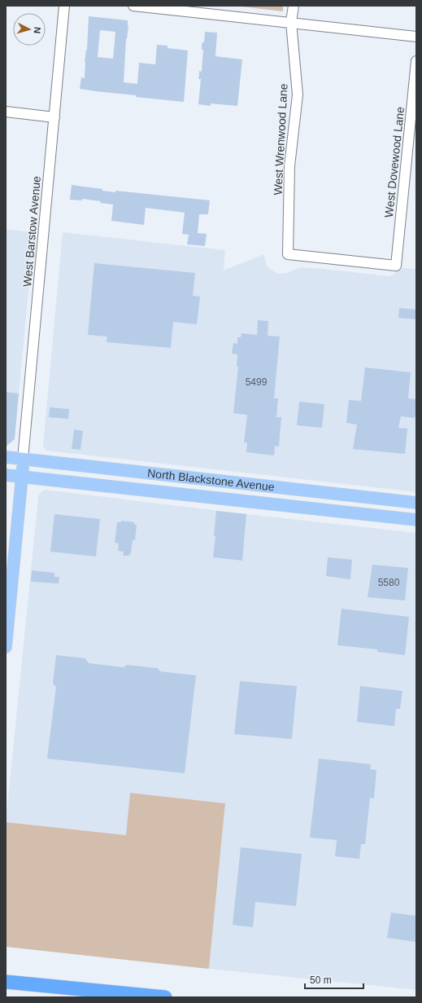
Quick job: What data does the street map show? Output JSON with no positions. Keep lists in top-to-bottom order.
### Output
{
  "streets": {
    "main road": ["North Blackstone Avenue"],
    "street": ["West Wrenwood Lane", "West Dovewood Lane", "West Barstow Avenue"]
  },
  "crossings": [
    ["West Wrenwood Lane", "West Dovewood Lane"],
    ["West Barstow Avenue", "North Blackstone Avenue"]
  ],
  "house_numbers": ["5499", "5580"],
  "scale_bar": "50 m",
  "north": "right"
}
